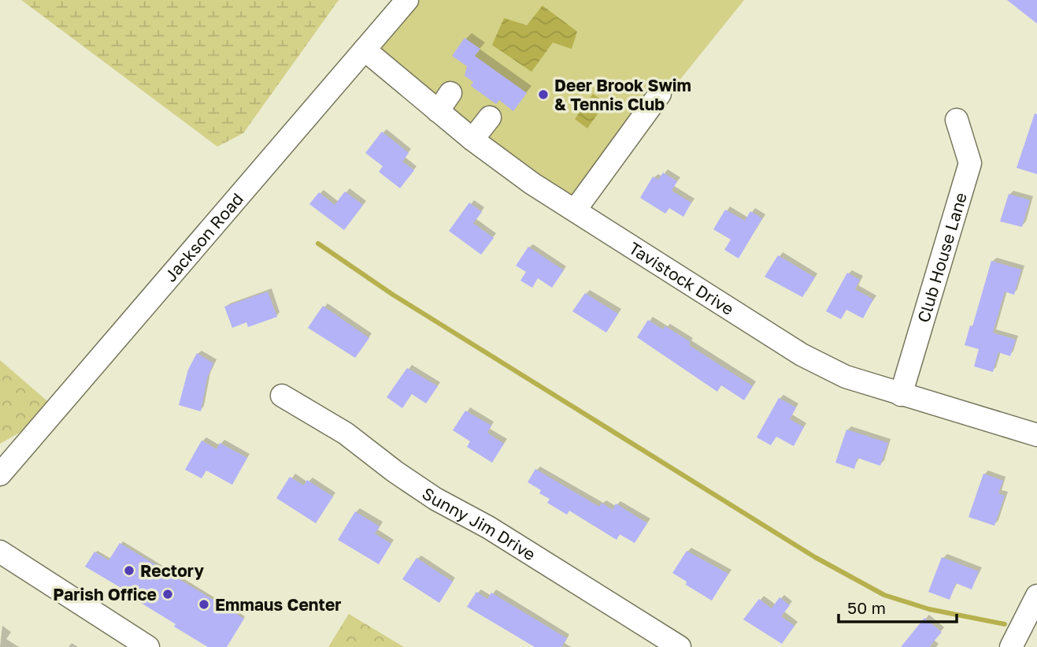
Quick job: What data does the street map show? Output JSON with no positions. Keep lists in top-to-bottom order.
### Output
{
  "streets": {
    "street": [
      "Jackson Road",
      "Club House Lane",
      "Tavistock Drive",
      "Sunny Jim Drive"
    ]
  },
  "crossings": [
    ["Jackson Road", "Tavistock Drive"],
    ["Club House Lane", "Tavistock Drive"]
  ],
  "places": [
    "Deer Brook Swim & Tennis Club",
    "Rectory",
    "Parish Office",
    "Emmaus Center"
  ],
  "scale_bar": "50 m"
}
